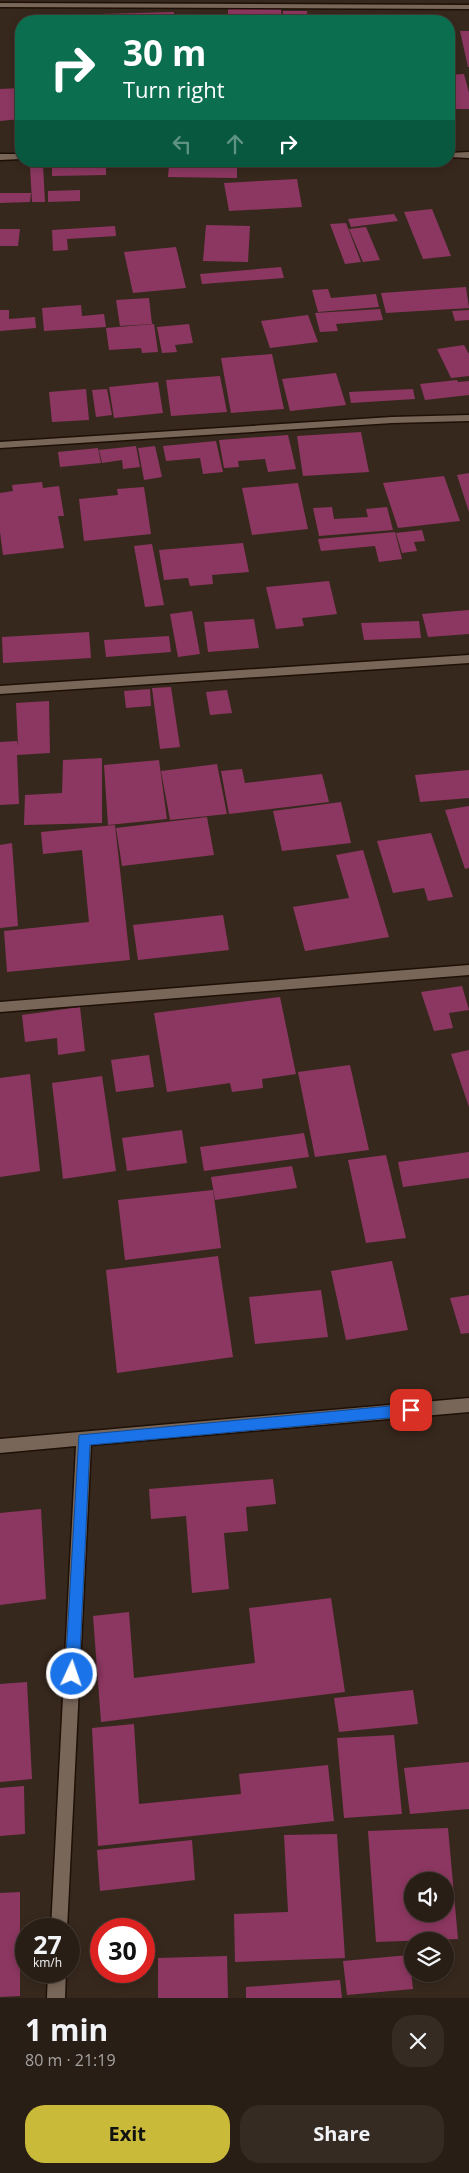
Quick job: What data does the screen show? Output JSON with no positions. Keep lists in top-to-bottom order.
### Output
{
  "page": {
    "turn": ["30 m", "Turn right"],
    "speed": "27 km/h",
    "limit": "30",
    "heading": ["1 min", "80 m · 21:19"],
    "buttons": ["Exit", "Share"]
  }
}
